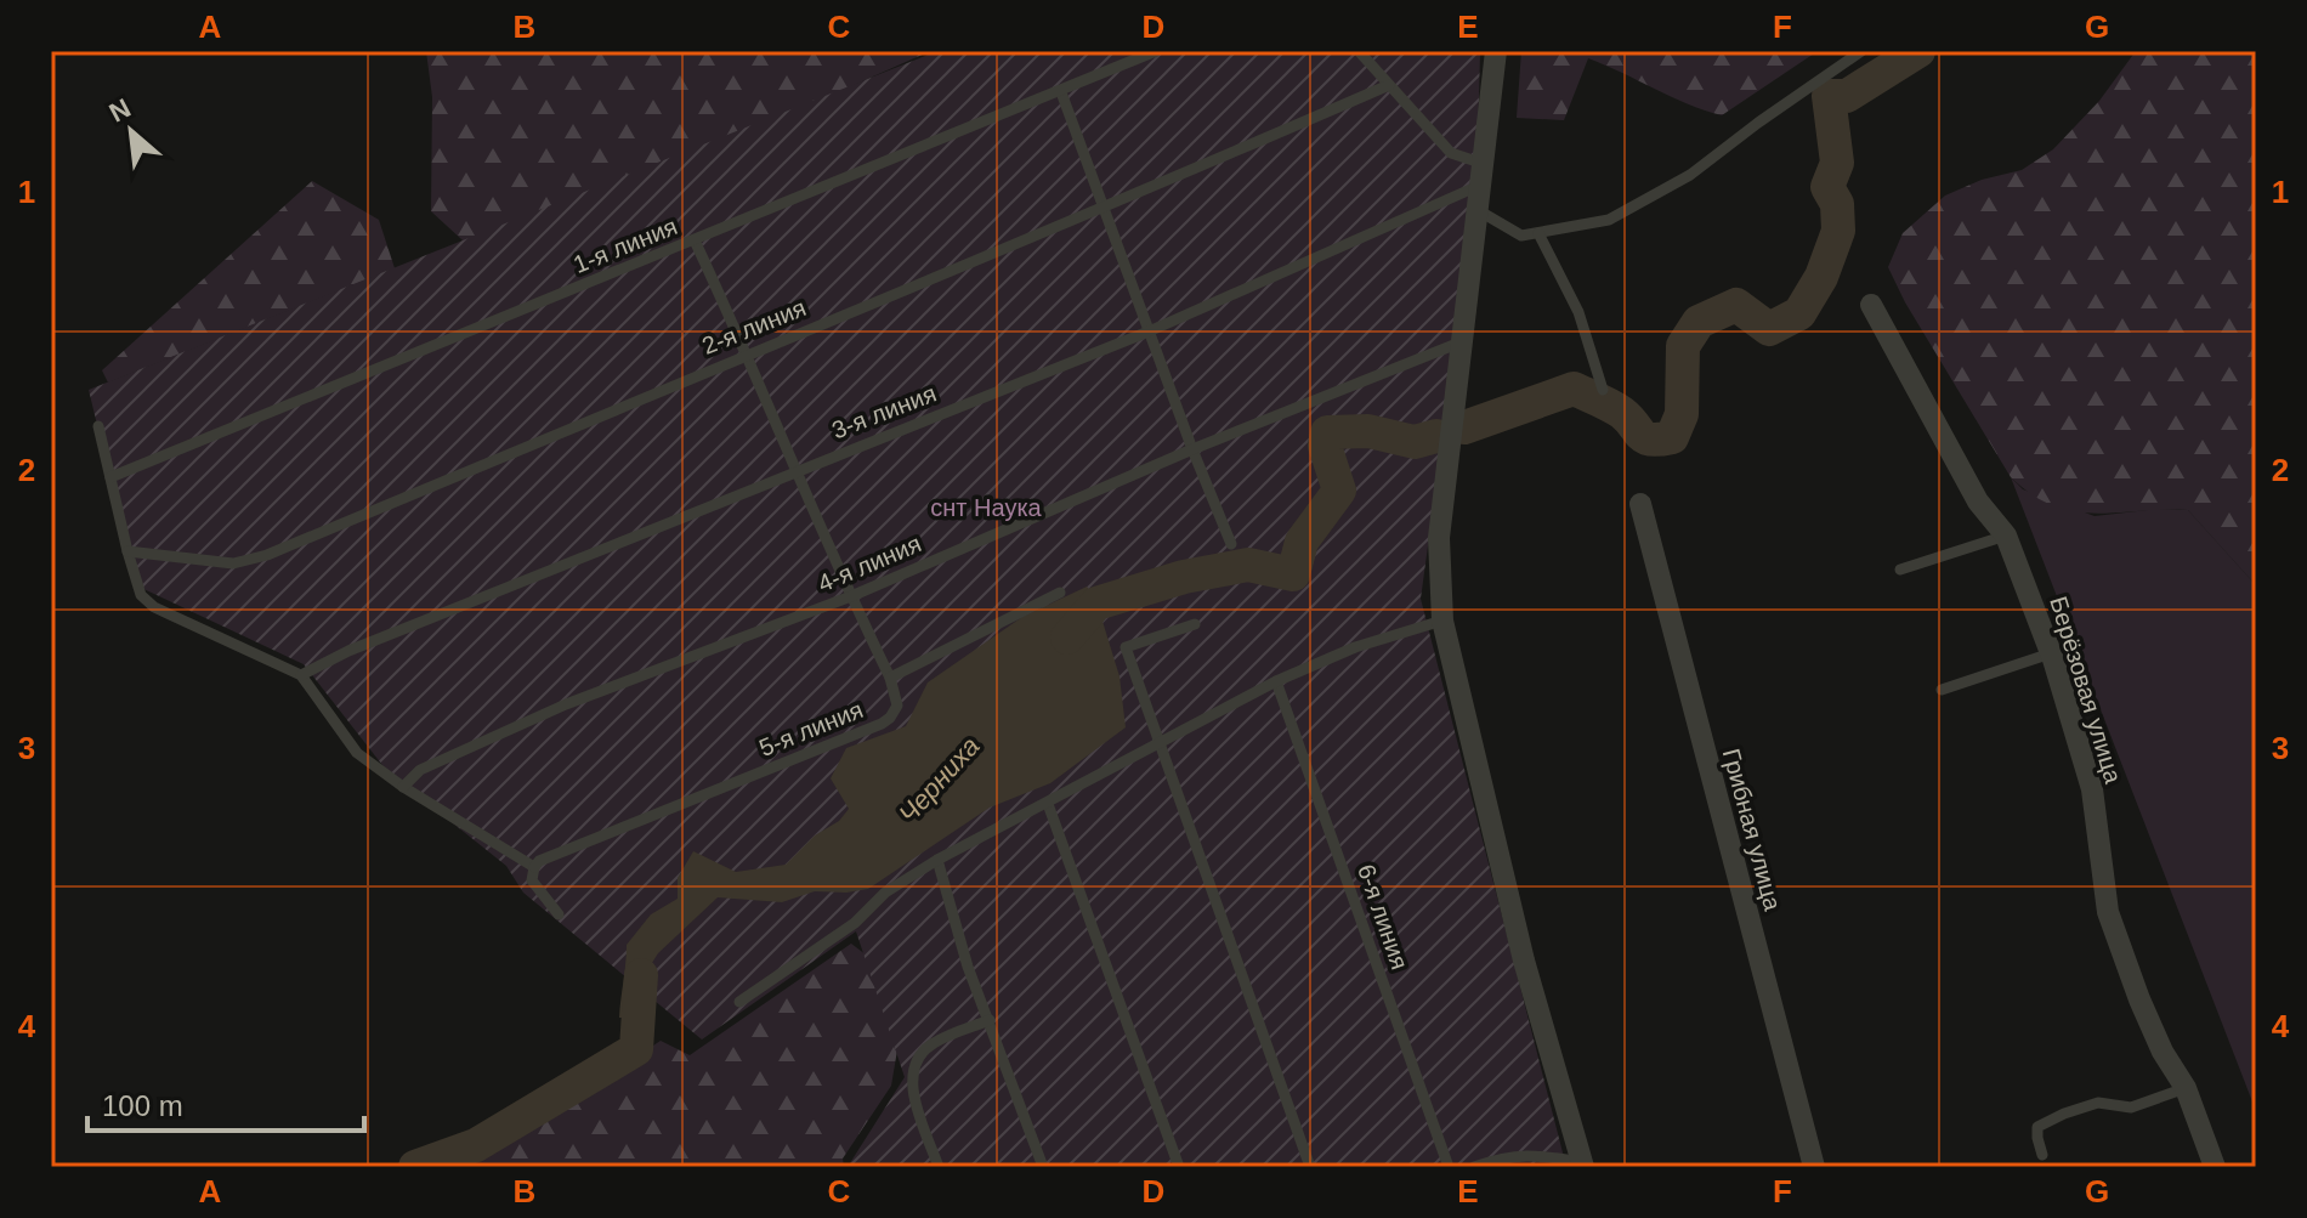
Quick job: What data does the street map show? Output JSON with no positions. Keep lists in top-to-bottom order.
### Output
{
  "streets": {
    "street": ["Берёзовая улица", "Грибная улица"],
    "lane": [
      "1-я линия",
      "2-я линия",
      "3-я линия",
      "4-я линия",
      "5-я линия",
      "6-я линия"
    ]
  },
  "water": ["Черниха"],
  "parks": ["снт Наука"],
  "scale_bar": "100 m",
  "north": "top left",
  "grid": {
    "columns": [
      "A",
      "B",
      "C",
      "D",
      "E",
      "F",
      "G"
    ],
    "rows": [
      "1",
      "2",
      "3",
      "4"
    ]
  }
}
